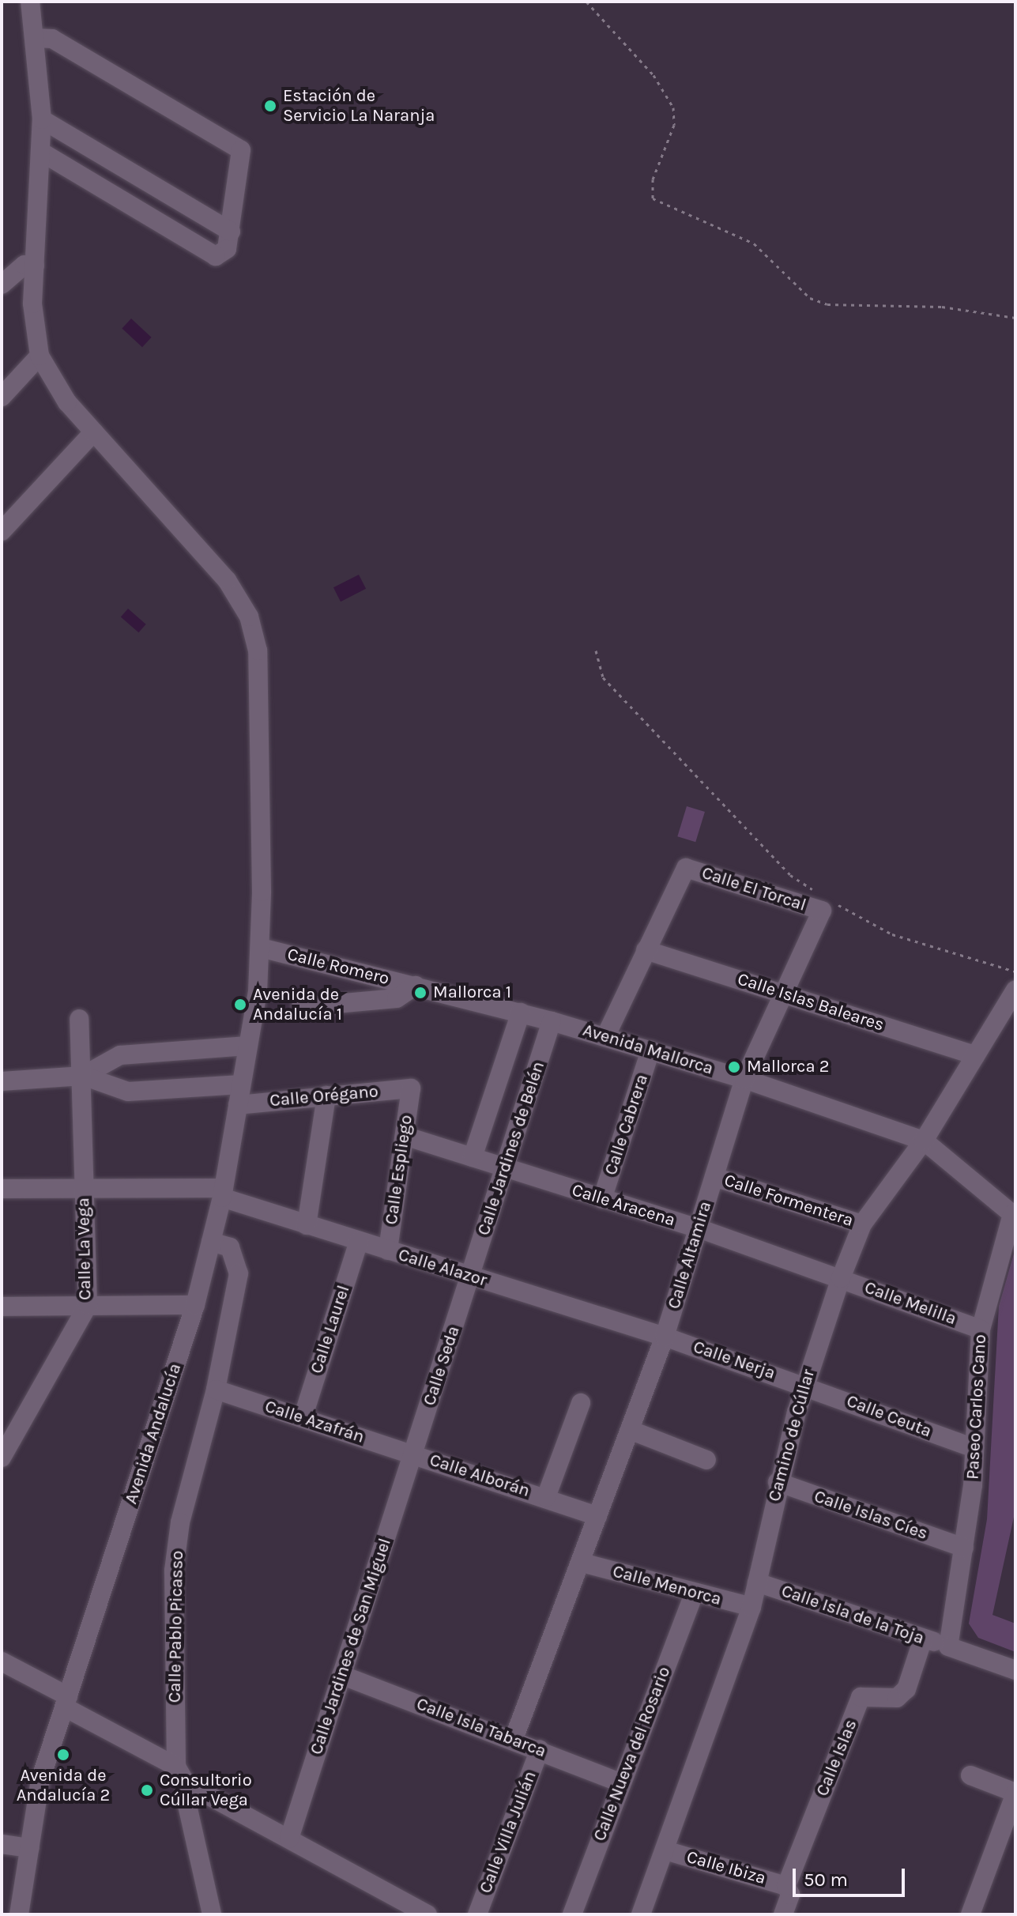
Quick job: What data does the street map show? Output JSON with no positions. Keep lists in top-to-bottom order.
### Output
{
  "streets": {
    "street": [
      "Calle El Torcal",
      "Calle Romero",
      "Calle Islas Baleares",
      "Avenida Mallorca",
      "Calle Orégano",
      "Calle Cabrera",
      "Calle Jardines de Belén",
      "Calle Espliego",
      "Calle Formentera",
      "Calle Aracena",
      "Calle La Vega",
      "Calle Altamira",
      "Calle Alazor",
      "Calle Melilla",
      "Calle Laurel",
      "Calle Nerja",
      "Calle Seda",
      "Paseo Carlos Cano",
      "Calle Ceuta",
      "Calle Azafrán",
      "Avenida Andalucía",
      "Camino de Cúllar",
      "Calle Alborán",
      "Calle Islas Cíes",
      "Calle Menorca",
      "Calle Isla de la Toja",
      "Calle Pablo Picasso",
      "Calle Jardines de San Miguel",
      "Calle Isla Tabarca",
      "Calle Nueva del Rosario",
      "Calle Islas",
      "Calle Villa Julián",
      "Calle Ibiza"
    ]
  },
  "crossings": [
    ["Calle El Torcal", "Calle Islas Baleares"],
    ["Calle El Torcal", "Calle Altamira"],
    ["Calle Romero", "Avenida Mallorca"],
    ["Calle Romero", "Calle Jardines de Belén"],
    ["Calle Romero", "Avenida Andalucía"],
    ["Calle Islas Baleares", "Calle Altamira"],
    ["Calle Islas Baleares", "Camino de Cúllar"],
    ["Avenida Mallorca", "Calle Cabrera"],
    ["Avenida Mallorca", "Calle Jardines de Belén"],
    ["Avenida Mallorca", "Calle Altamira"],
    ["Avenida Mallorca", "Paseo Carlos Cano"],
    ["Avenida Mallorca", "Camino de Cúllar"],
    ["Calle Orégano", "Calle Espliego"],
    ["Calle Orégano", "Avenida Andalucía"],
    ["Calle Cabrera", "Calle Aracena"],
    ["Calle Jardines de Belén", "Calle Aracena"],
    ["Calle Jardines de Belén", "Calle Alazor"],
    ["Calle Jardines de Belén", "Calle Seda"],
    ["Calle Espliego", "Calle Aracena"],
    ["Calle Espliego", "Calle Alazor"],
    ["Calle Formentera", "Calle Altamira"],
    ["Calle Formentera", "Camino de Cúllar"],
    ["Calle Aracena", "Calle Altamira"],
    ["Calle Aracena", "Calle Melilla"],
    ["Calle Aracena", "Camino de Cúllar"],
    ["Calle La Vega", "Calle Alazor"],
    ["Calle Altamira", "Calle Alazor"],
    ["Calle Altamira", "Calle Nerja"],
    ["Calle Altamira", "Calle Alborán"],
    ["Calle Altamira", "Calle Menorca"],
    ["Calle Altamira", "Calle Isla Tabarca"],
    ["Calle Alazor", "Calle Laurel"],
    ["Calle Alazor", "Calle Nerja"],
    ["Calle Alazor", "Calle Seda"],
    ["Calle Alazor", "Avenida Andalucía"],
    ["Calle Melilla", "Paseo Carlos Cano"],
    ["Calle Melilla", "Camino de Cúllar"],
    ["Calle Laurel", "Calle Azafrán"],
    ["Calle Nerja", "Calle Ceuta"],
    ["Calle Nerja", "Camino de Cúllar"],
    ["Calle Seda", "Calle Azafrán"],
    ["Calle Seda", "Calle Alborán"],
    ["Calle Seda", "Calle Jardines de San Miguel"],
    ["Paseo Carlos Cano", "Calle Ceuta"],
    ["Paseo Carlos Cano", "Camino de Cúllar"],
    ["Paseo Carlos Cano", "Calle Islas Cíes"],
    ["Paseo Carlos Cano", "Calle Isla de la Toja"],
    ["Calle Ceuta", "Camino de Cúllar"],
    ["Calle Azafrán", "Calle Alborán"],
    ["Calle Azafrán", "Calle Pablo Picasso"],
    ["Calle Azafrán", "Calle Jardines de San Miguel"],
    ["Avenida Andalucía", "Calle Pablo Picasso"],
    ["Camino de Cúllar", "Calle Islas Cíes"],
    ["Camino de Cúllar", "Calle Menorca"],
    ["Camino de Cúllar", "Calle Isla de la Toja"],
    ["Camino de Cúllar", "Calle Ibiza"],
    ["Calle Alborán", "Calle Jardines de San Miguel"],
    ["Calle Menorca", "Calle Nueva del Rosario"],
    ["Calle Isla de la Toja", "Calle Islas"],
    ["Calle Jardines de San Miguel", "Calle Isla Tabarca"],
    ["Calle Isla Tabarca", "Calle Nueva del Rosario"],
    ["Calle Isla Tabarca", "Calle Villa Julián"],
    ["Calle Islas", "Calle Ibiza"]
  ],
  "places": [
    "Estación de Servicio La Naranja",
    "Mallorca 1",
    "Avenida de Andalucía 1",
    "Mallorca 2",
    "Avenida de Andalucía 2",
    "Consultorio Cúllar Vega"
  ],
  "scale_bar": "50 m"
}
